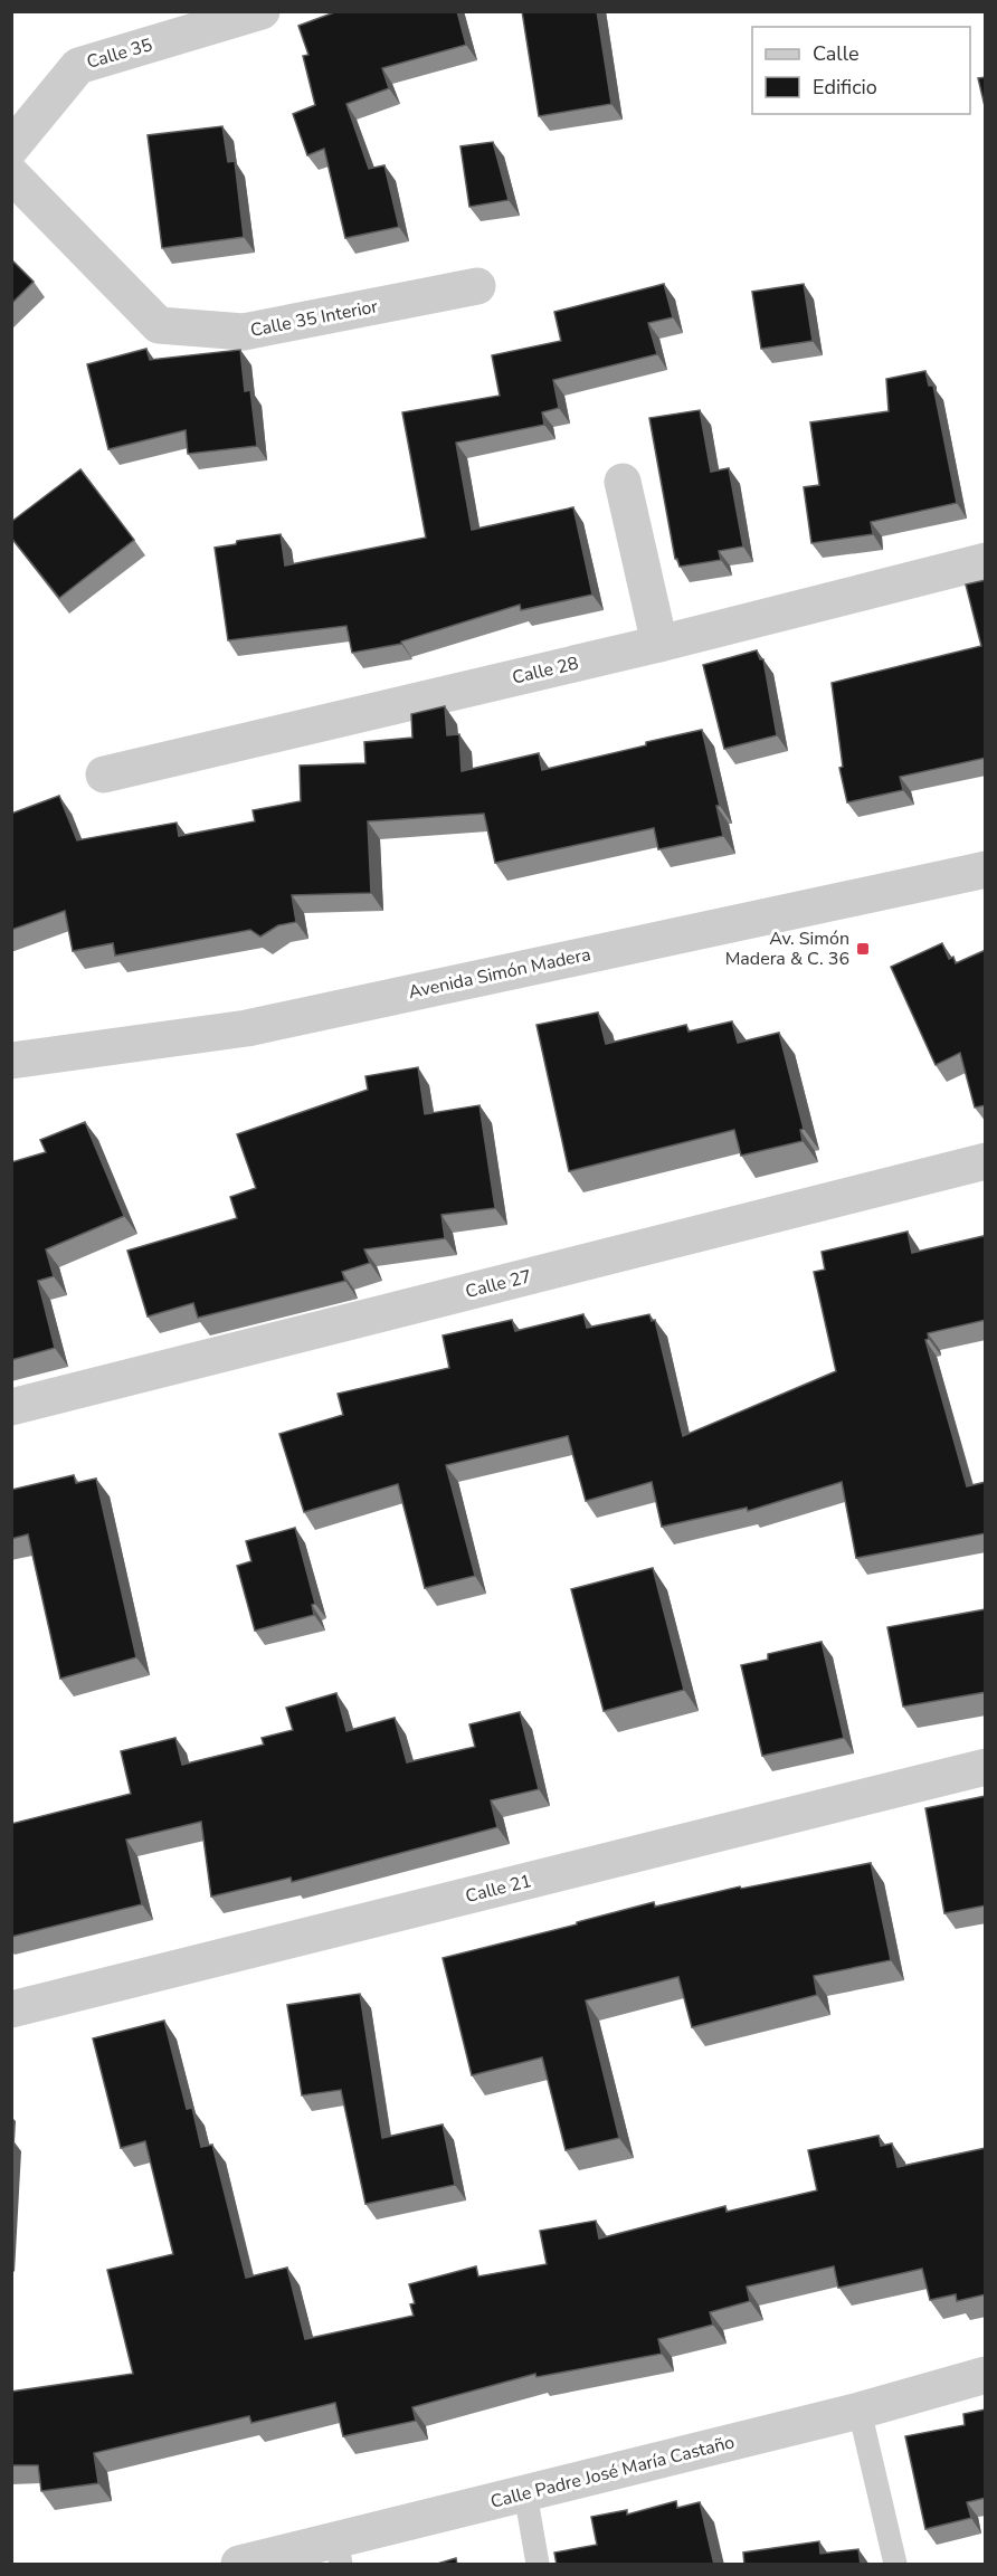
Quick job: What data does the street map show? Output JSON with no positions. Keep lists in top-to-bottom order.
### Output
{
  "streets": {
    "street": [
      "Calle 35",
      "Calle 35 Interior",
      "Calle 28",
      "Avenida Simón Madera",
      "Calle 27",
      "Calle 21",
      "Calle Padre José María Castaño"
    ]
  },
  "places": {
    "transit": ["Av. Simón Madera & C. 36"]
  },
  "legend": ["Calle", "Edificio"]
}
